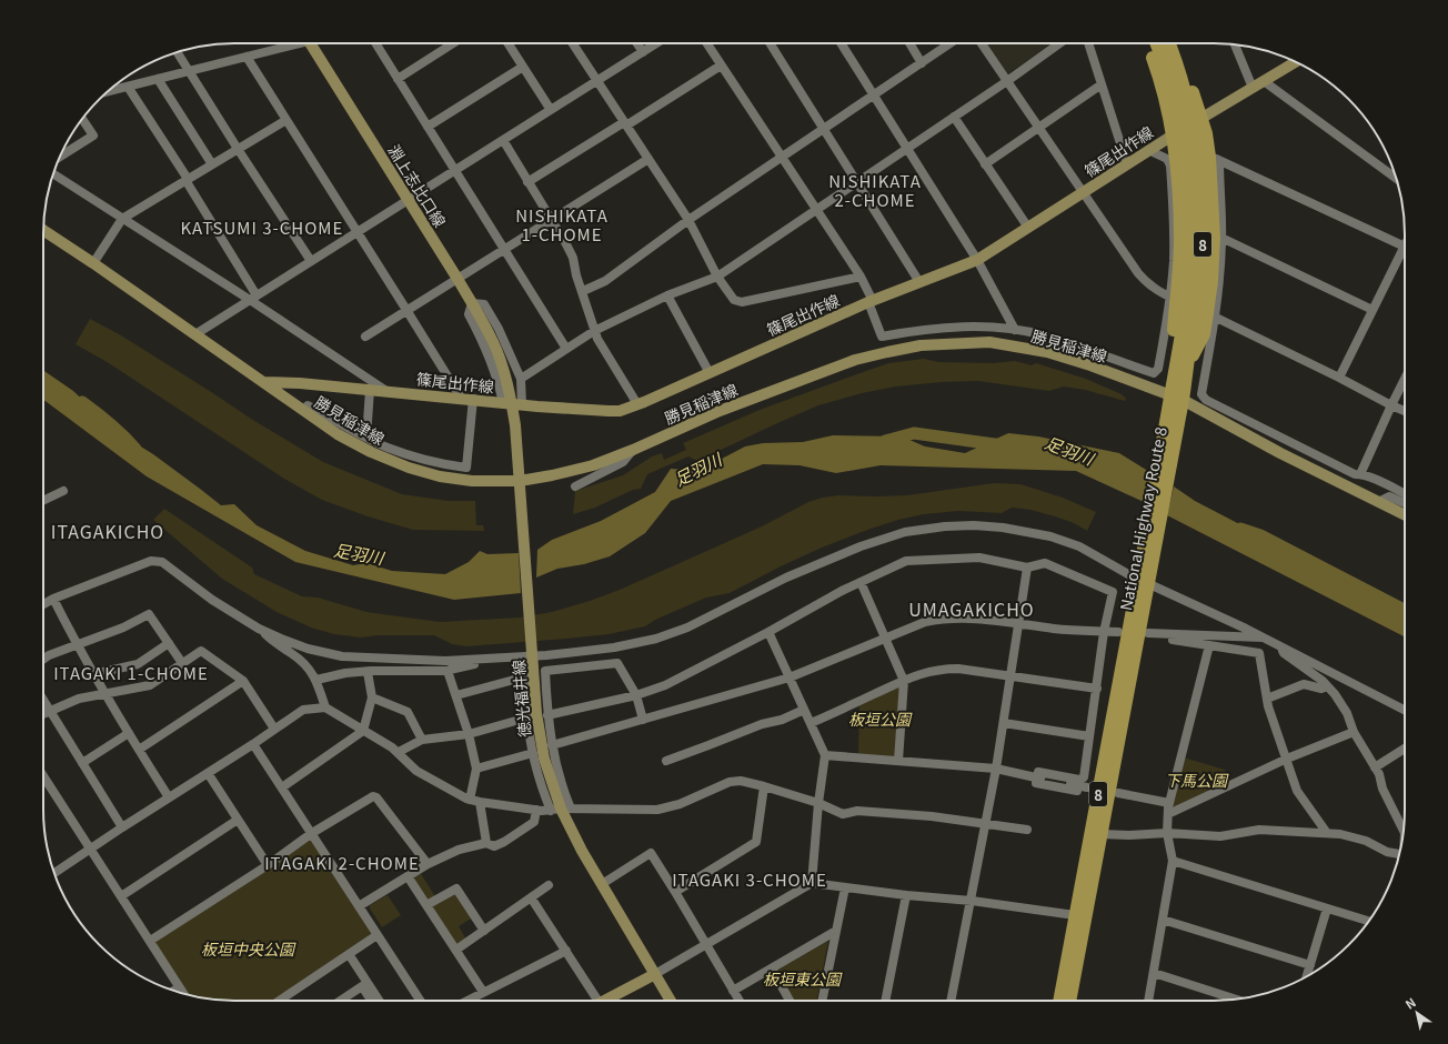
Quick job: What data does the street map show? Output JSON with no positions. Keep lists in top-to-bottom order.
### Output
{
  "streets": {
    "highway": ["8", "National Highway Route 8"],
    "main road": [
      "篠尾出作線",
      "淵上志比口線",
      "勝見稲津線",
      "徳光福井線"
    ]
  },
  "crossings": [
    ["篠尾出作線", "8"],
    ["篠尾出作線", "勝見稲津線"],
    ["淵上志比口線", "徳光福井線"],
    ["8", "National Highway Route 8"],
    ["勝見稲津線", "National Highway Route 8"],
    ["勝見稲津線", "徳光福井線"]
  ],
  "districts": [
    "NISHIKATA 2-CHOME",
    "NISHIKATA 1-CHOME",
    "KATSUMI 3-CHOME",
    "ITAGAKICHO",
    "UMAGAKICHO",
    "ITAGAKI 1-CHOME",
    "ITAGAKI 2-CHOME",
    "ITAGAKI 3-CHOME"
  ],
  "water": ["足羽川"],
  "parks": [
    "板垣公園",
    "下馬公園",
    "板垣中央公園",
    "板垣東公園"
  ],
  "north": "top left"
}
